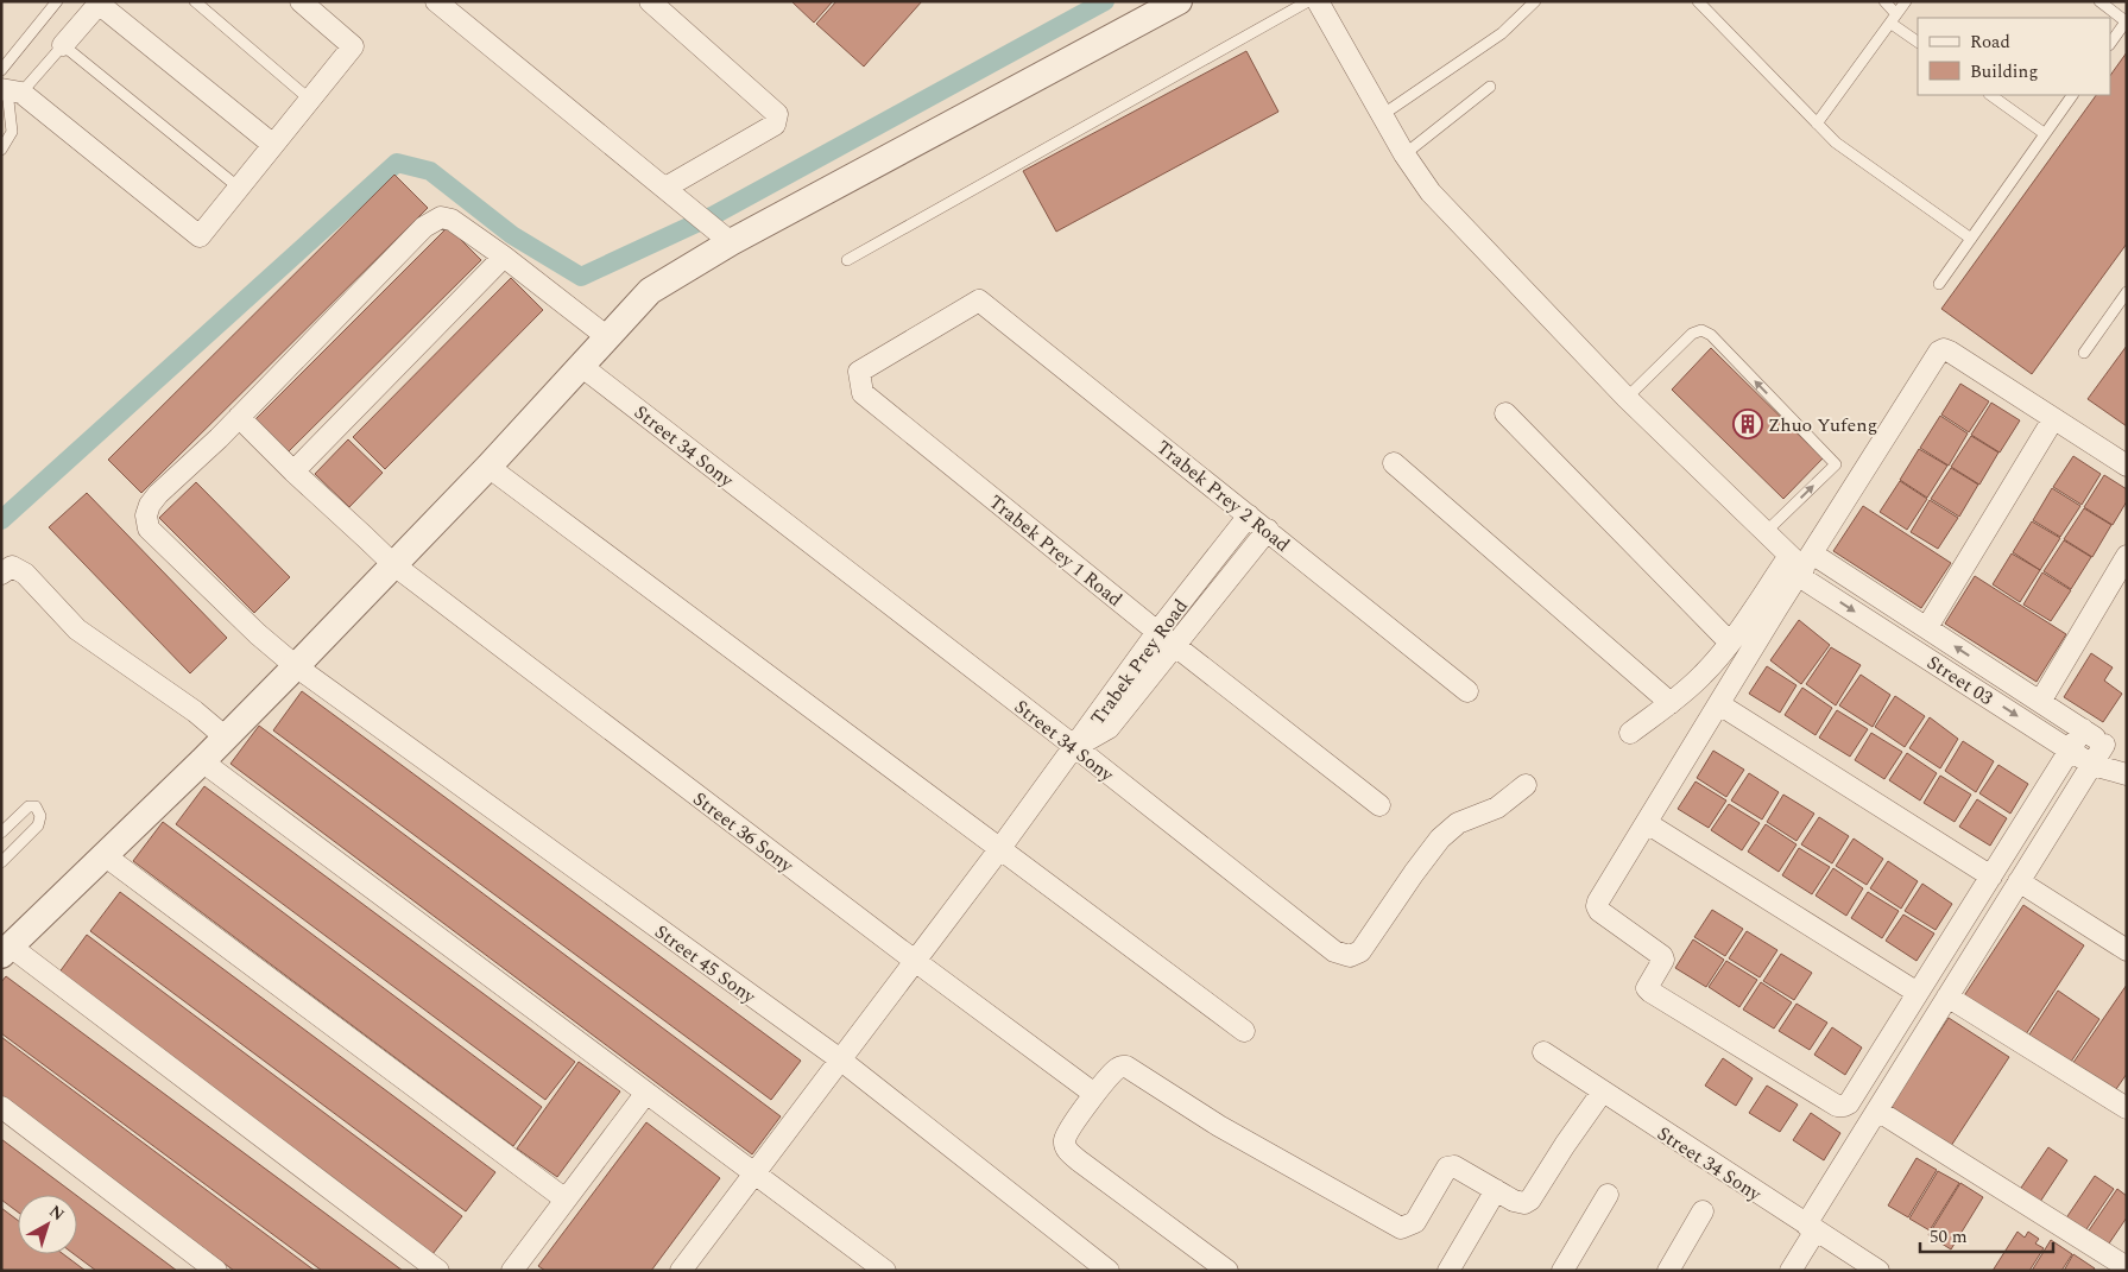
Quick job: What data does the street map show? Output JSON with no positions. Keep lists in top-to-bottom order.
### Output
{
  "streets": {
    "street": [
      "Street 34 Sony",
      "Trabek Prey 2 Road",
      "Trabek Prey 1 Road",
      "Trabek Prey Road",
      "Street 03",
      "Street 36 Sony",
      "Street 45 Sony"
    ]
  },
  "crossings": [
    ["Street 34 Sony", "Trabek Prey Road"],
    ["Trabek Prey 2 Road", "Trabek Prey 1 Road"],
    ["Trabek Prey 2 Road", "Trabek Prey Road"],
    ["Trabek Prey 1 Road", "Trabek Prey Road"],
    ["Street 36 Sony", "Street 45 Sony"]
  ],
  "places": {
    "building": ["Zhuo Yufeng"]
  },
  "legend": ["Road", "Building"],
  "scale_bar": "50 m",
  "north": "top right"
}
